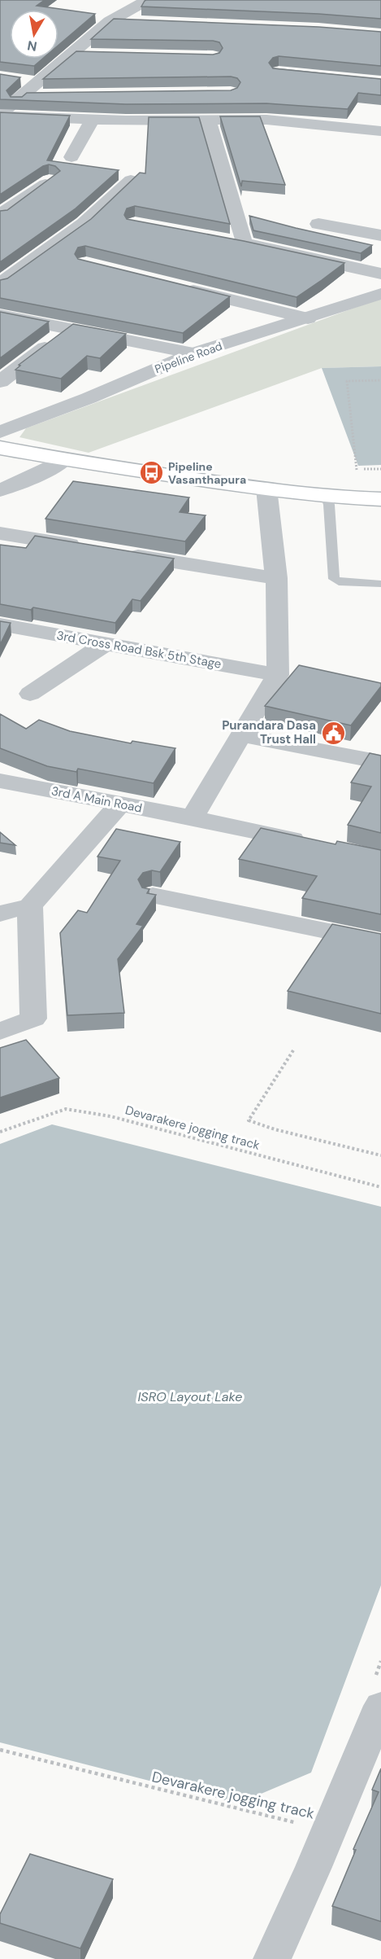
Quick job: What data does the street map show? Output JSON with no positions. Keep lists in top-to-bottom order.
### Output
{
  "streets": {
    "street": ["Pipeline Road", "3rd Cross Road Bsk 5th Stage", "3rd A Main Road"],
    "path": ["Devarakere jogging track"]
  },
  "water": ["ISRO Layout Lake"],
  "places": {
    "bus stop": ["Pipeline Vasanthapura"],
    "public building": ["Purandara Dasa Trust Hall"]
  },
  "north": "bottom"
}
